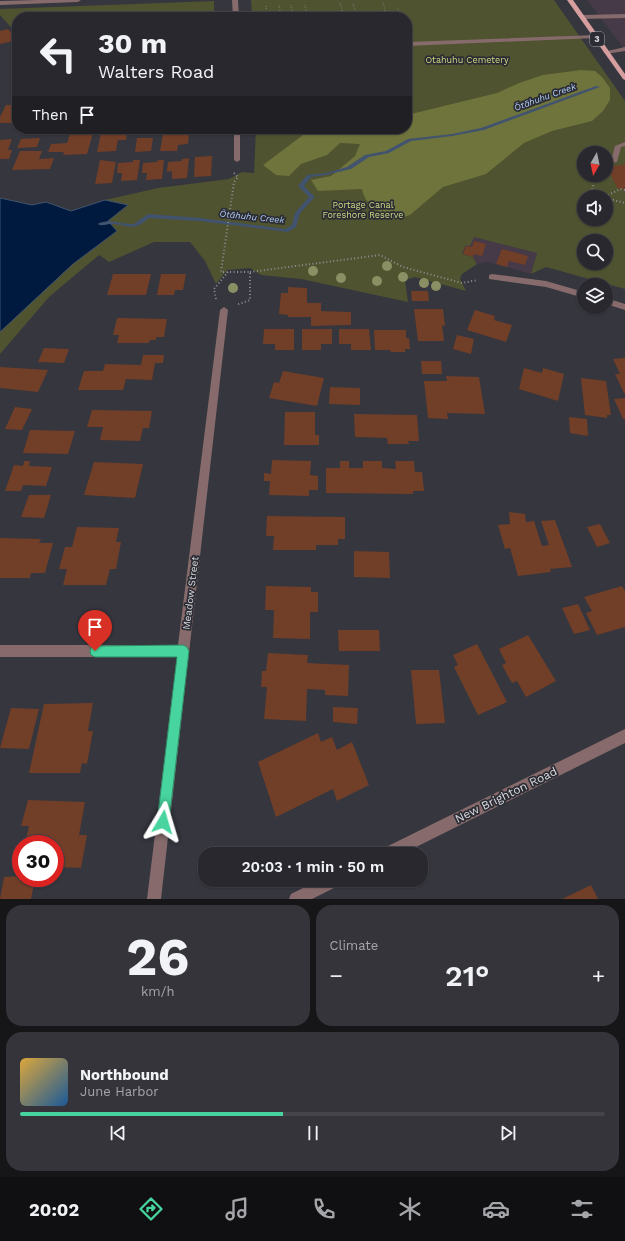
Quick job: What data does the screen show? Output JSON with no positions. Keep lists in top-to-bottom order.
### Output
{
  "streets": {
    "main road": ["3"],
    "street": ["Meadow Street", "New Brighton Road"]
  },
  "water": ["Ōtāhuhu Creek"],
  "parks": ["Otahuhu Cemetery", "Portage Canal Foreshore Reserve"],
  "north": "bottom",
  "page": {
    "turn": ["30 m", "Walters Road"],
    "then": "Then",
    "limit": "30",
    "trip": "20:03 · 1 min · 50 m",
    "tile": [
      ["26", "km/h"],
      "Climate"
    ],
    "heat": ["−", "21°", "+"],
    "song": ["Northbound", "June Harbor"],
    "tabs": "20:02"
  }
}
